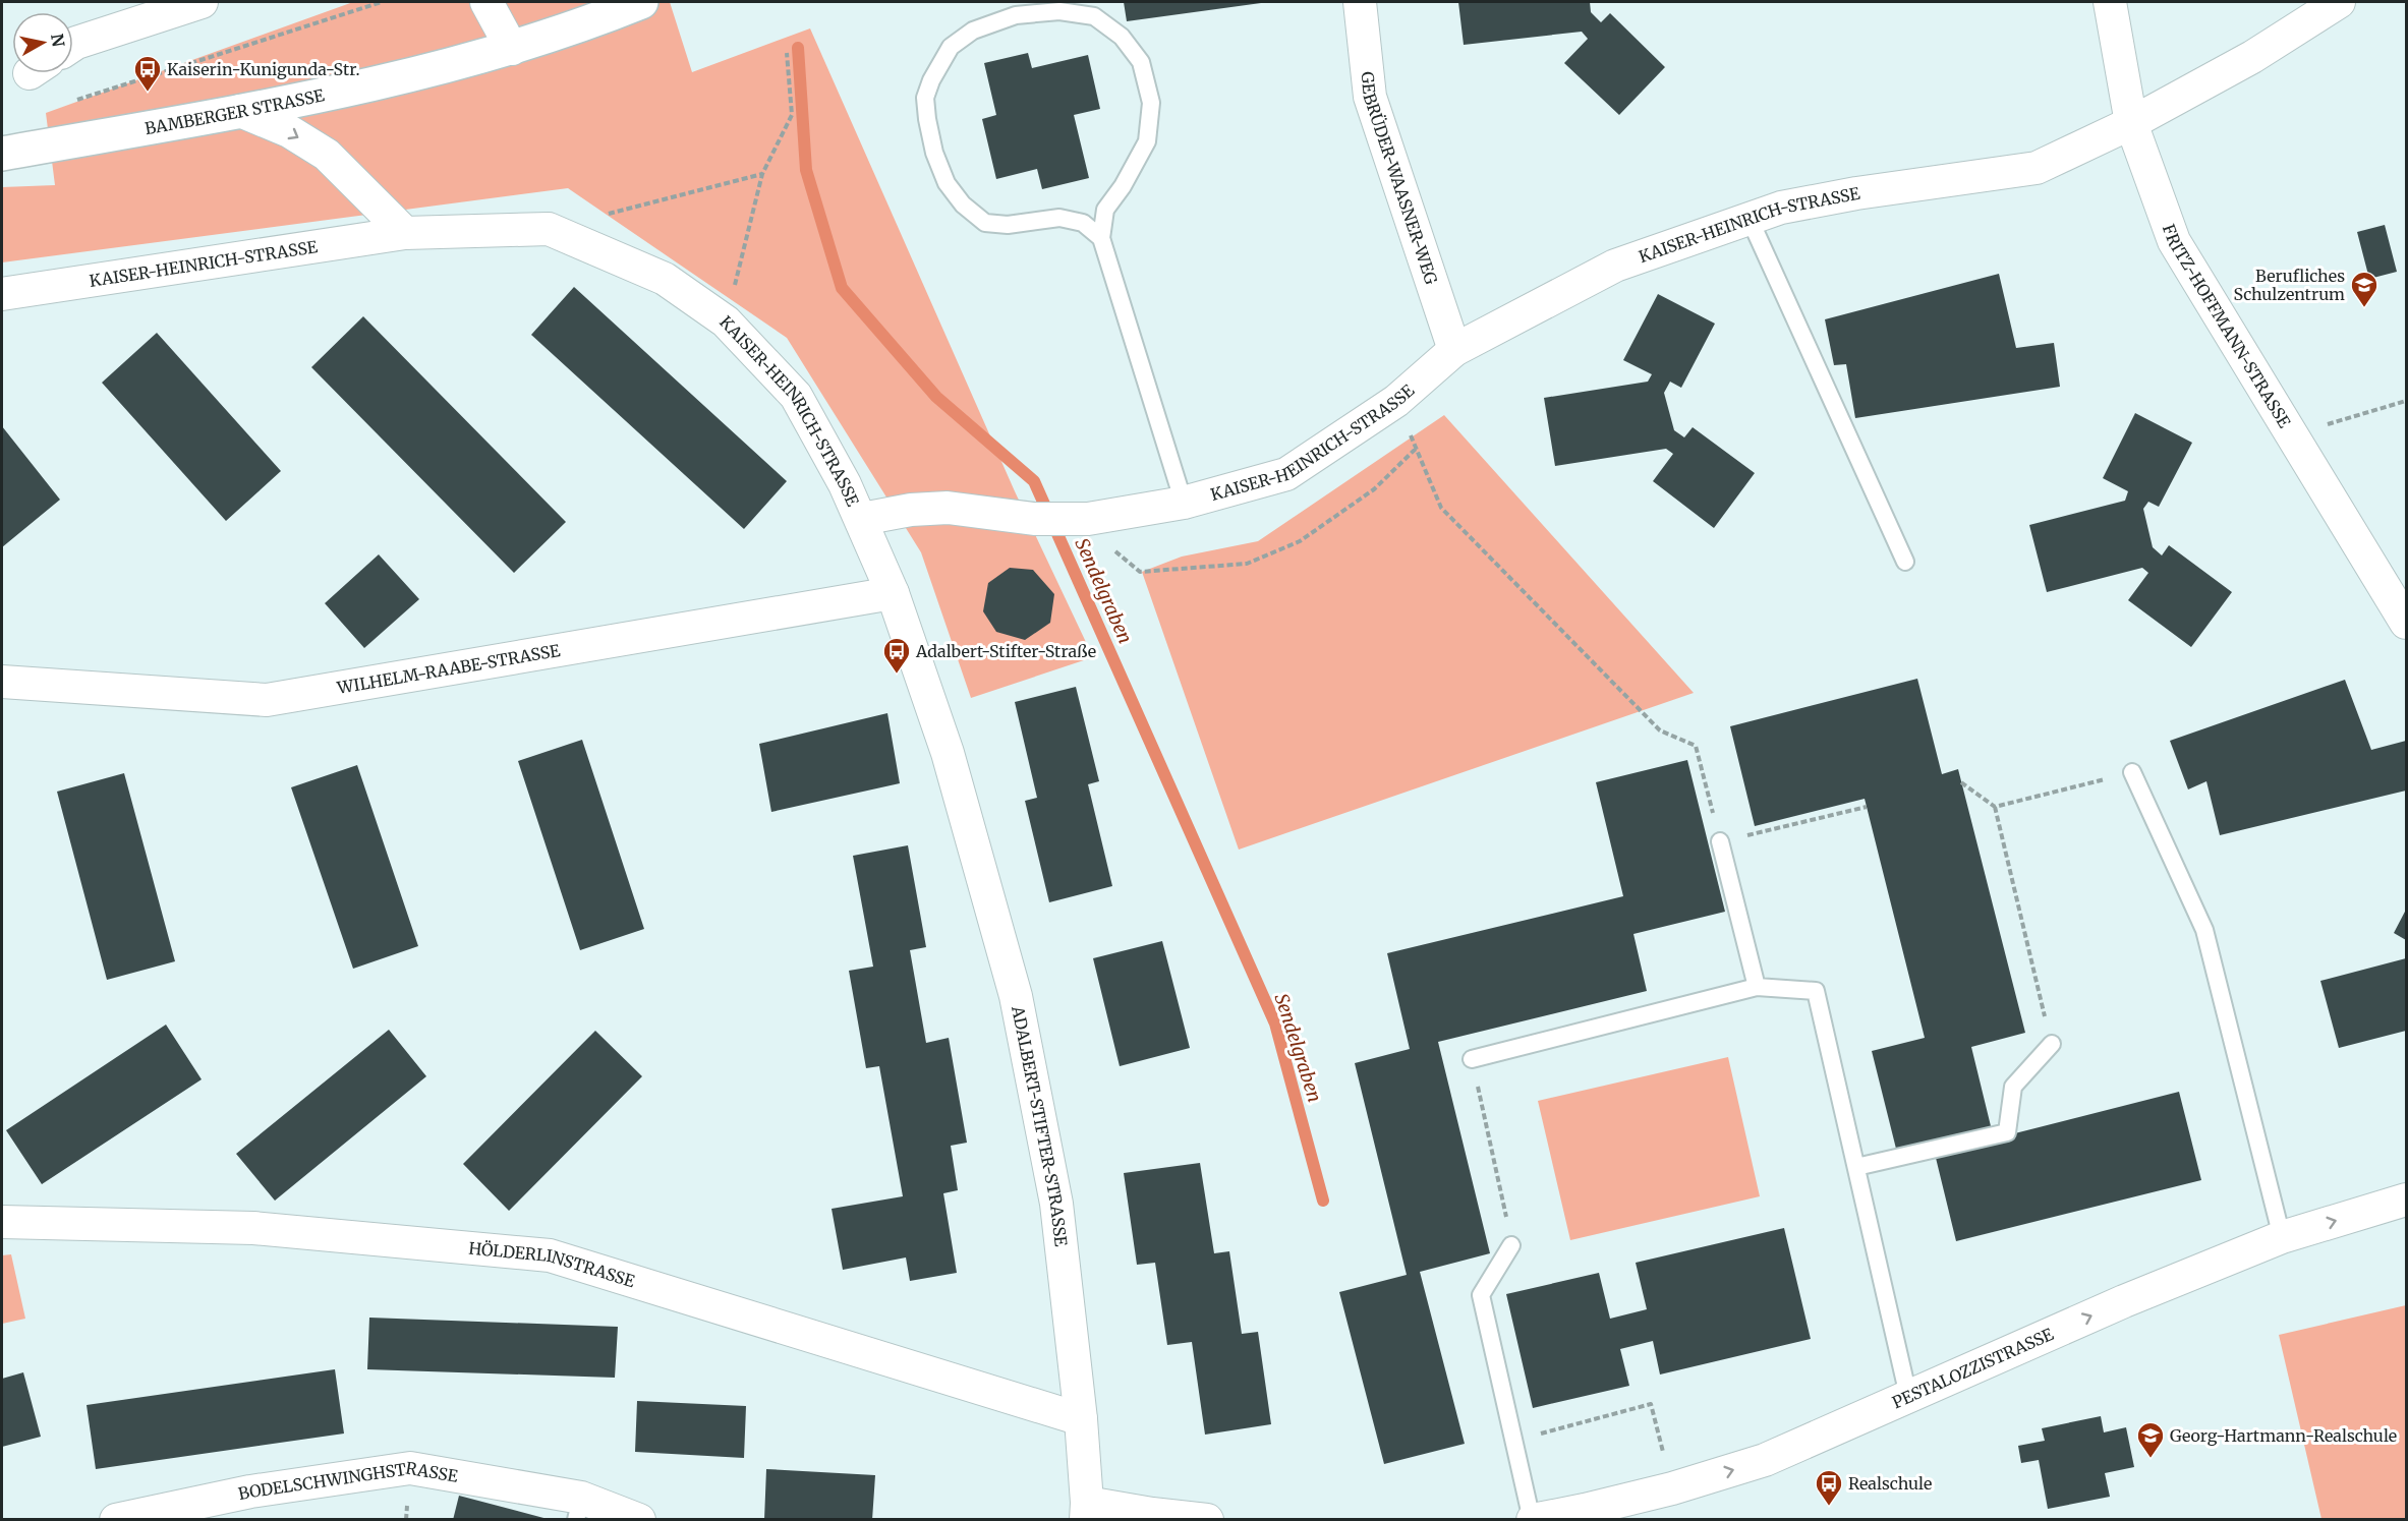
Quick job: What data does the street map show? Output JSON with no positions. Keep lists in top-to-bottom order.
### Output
{
  "streets": {
    "main road": ["BAMBERGER STRASSE"],
    "street": [
      "GEBRÜDER-WAASNER-WEG",
      "KAISER-HEINRICH-STRASSE",
      "FRITZ-HOFFMANN-STRASSE",
      "WILHELM-RAABE-STRASSE",
      "ADALBERT-STIFTER-STRASSE",
      "HÖLDERLINSTRASSE",
      "PESTALOZZISTRASSE",
      "BODELSCHWINGHSTRASSE"
    ]
  },
  "crossings": [
    ["GEBRÜDER-WAASNER-WEG", "KAISER-HEINRICH-STRASSE"],
    ["KAISER-HEINRICH-STRASSE", "FRITZ-HOFFMANN-STRASSE"],
    ["KAISER-HEINRICH-STRASSE", "ADALBERT-STIFTER-STRASSE"],
    ["WILHELM-RAABE-STRASSE", "ADALBERT-STIFTER-STRASSE"],
    ["ADALBERT-STIFTER-STRASSE", "HÖLDERLINSTRASSE"]
  ],
  "one_way": ["PESTALOZZISTRASSE"],
  "water": ["Sendelgraben"],
  "places": {
    "bus stop": ["Kaiserin-Kunigunda-Str.", "Adalbert-Stifter-Straße", "Realschule"],
    "school or university": ["Berufliches Schulzentrum", "Georg-Hartmann-Realschule"]
  },
  "north": "right"
}
